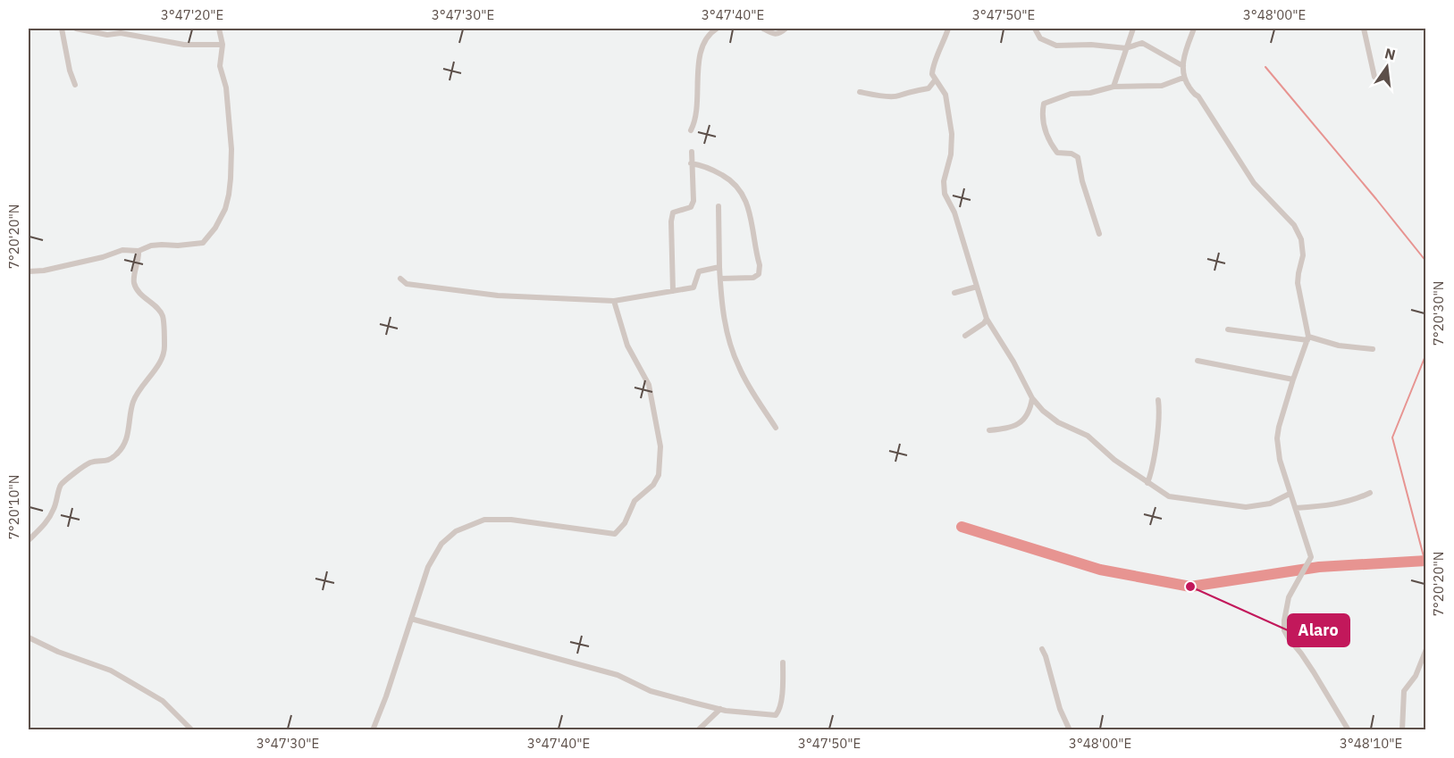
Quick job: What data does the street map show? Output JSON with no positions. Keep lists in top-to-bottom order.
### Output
{
  "places": ["Alaro"],
  "north": "top",
  "coordinates": [
    "3°47'20\"E",
    "3°47'30\"E",
    "3°47'40\"E",
    "3°47'50\"E",
    "3°48'00\"E",
    "7°20'20\"N",
    "7°20'30\"N",
    "7°20'10\"N",
    "3°48'10\"E"
  ]
}
